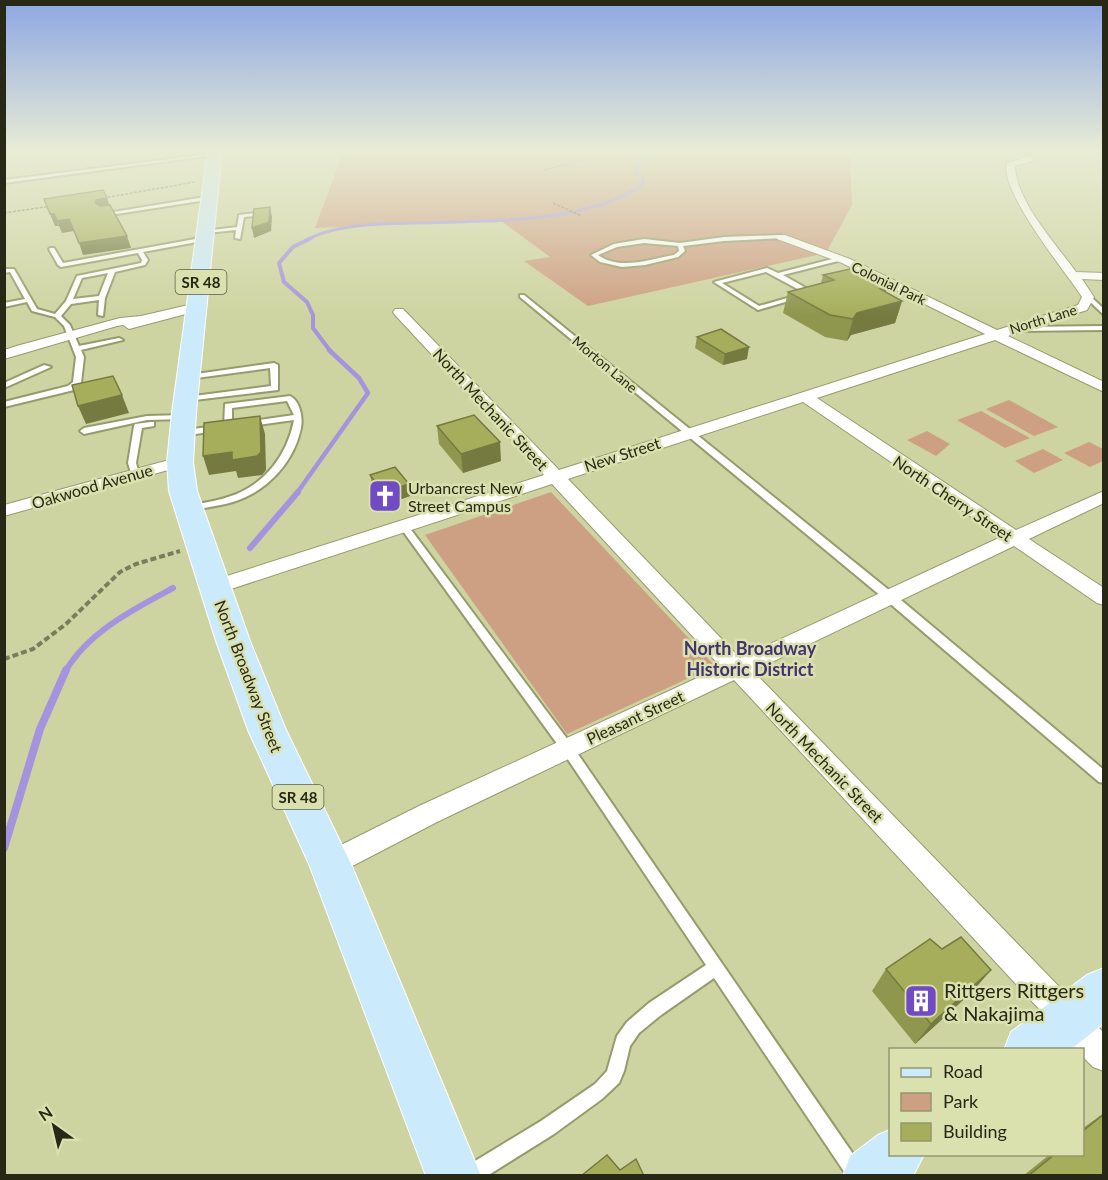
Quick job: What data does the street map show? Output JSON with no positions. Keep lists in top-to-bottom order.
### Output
{
  "streets": {
    "main road": ["SR 48", "North Broadway Street"],
    "street": [
      "Colonial Park",
      "North Lane",
      "North Mechanic Street",
      "New Street",
      "Oakwood Avenue",
      "North Cherry Street",
      "Pleasant Street"
    ],
    "lane": ["Morton Lane"]
  },
  "crossings": [
    ["Colonial Park", "North Lane"],
    ["Colonial Park", "New Street"],
    ["North Lane", "New Street"],
    ["Morton Lane", "New Street"],
    ["Morton Lane", "Pleasant Street"],
    ["North Mechanic Street", "New Street"],
    ["North Mechanic Street", "Pleasant Street"],
    ["New Street", "North Cherry Street"],
    ["New Street", "North Broadway Street"],
    ["Oakwood Avenue", "North Broadway Street"],
    ["North Cherry Street", "Pleasant Street"],
    ["North Broadway Street", "Pleasant Street"]
  ],
  "districts": ["North Broadway Historic District"],
  "places": {
    "church": ["Urbancrest New Street Campus"],
    "building": ["Rittgers Rittgers & Nakajima"]
  },
  "legend": ["Road", "Park", "Building"],
  "north": "top left"
}
